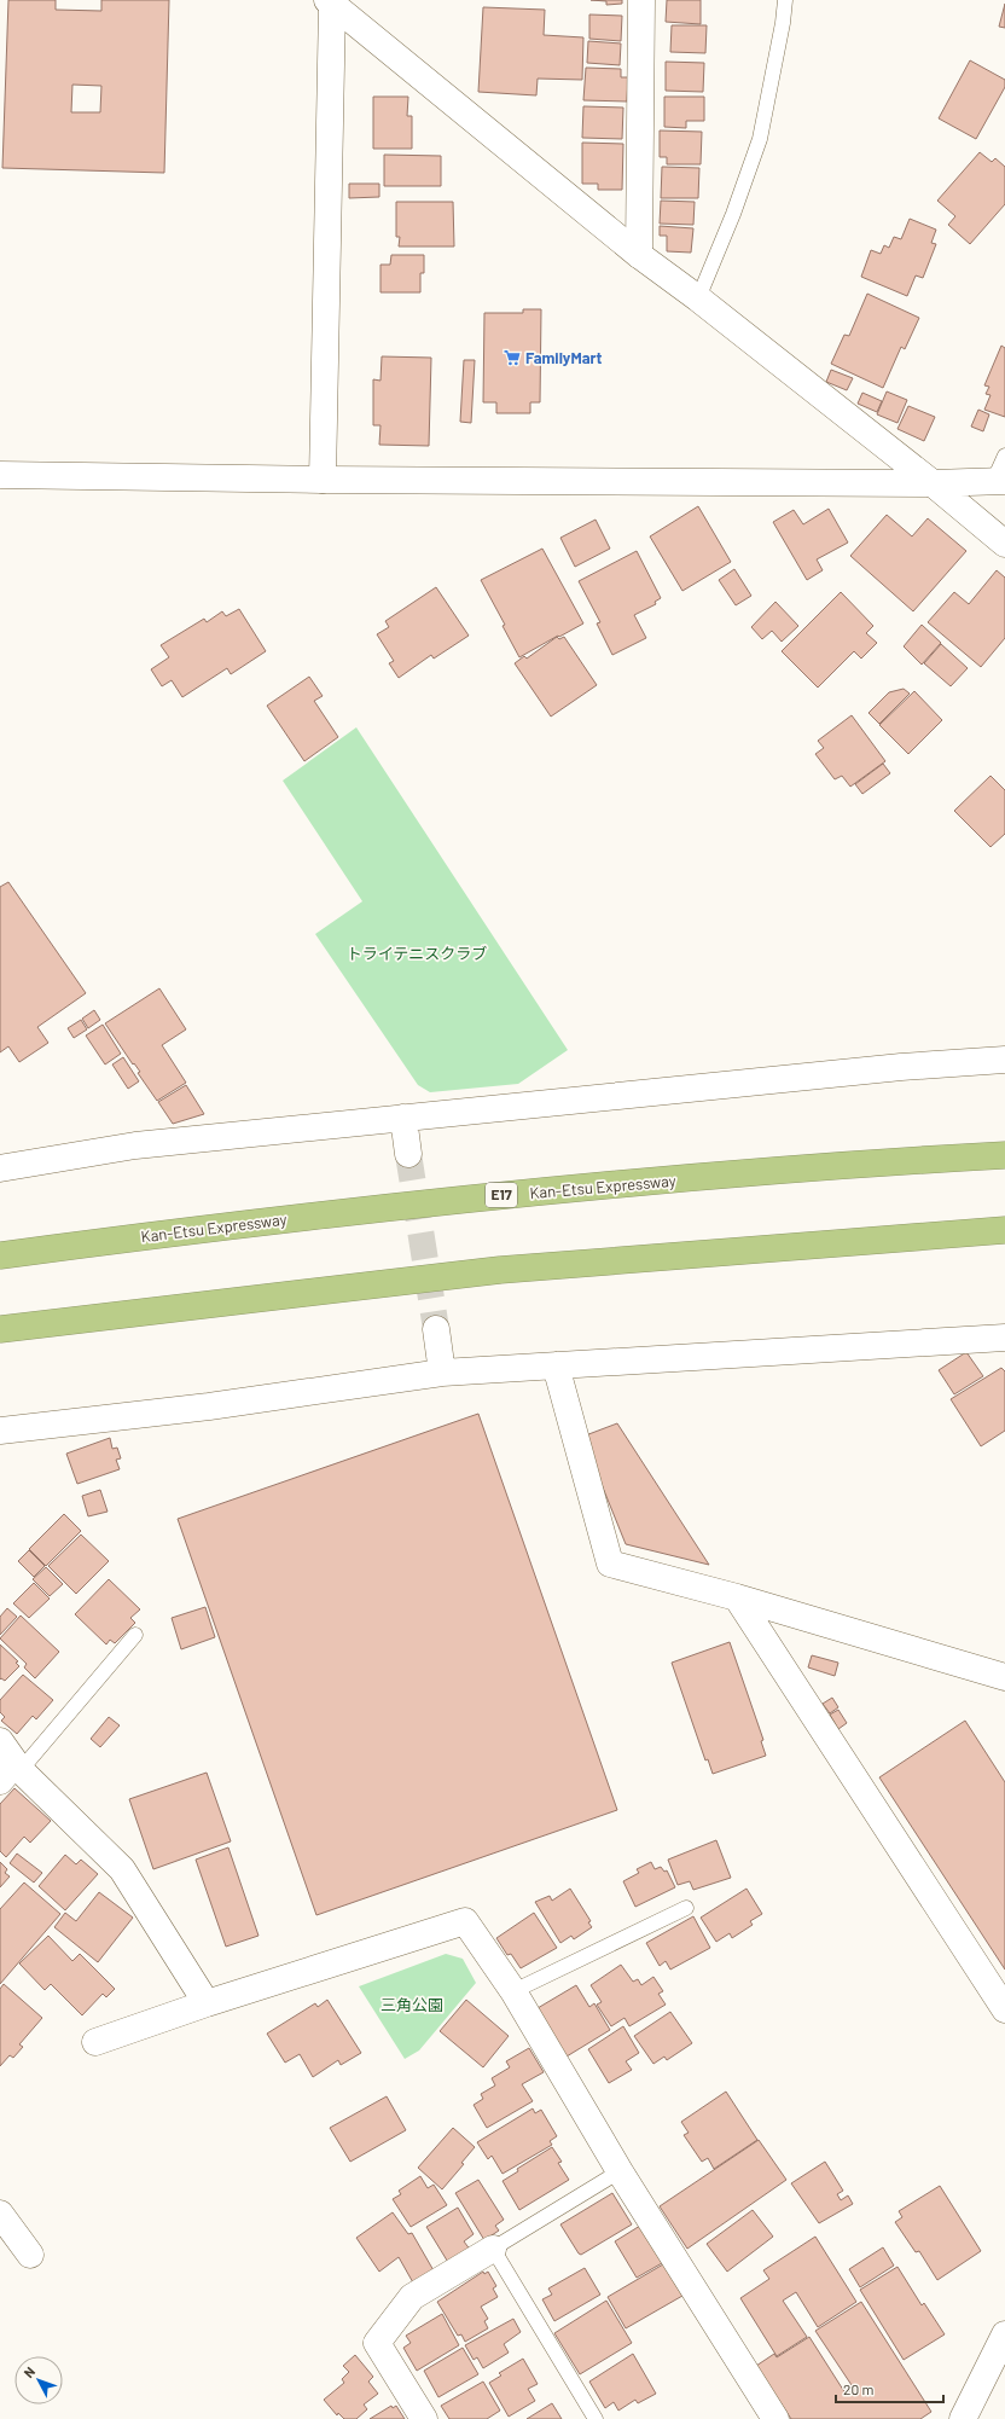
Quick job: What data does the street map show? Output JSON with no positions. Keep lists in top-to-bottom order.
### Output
{
  "streets": {
    "highway": ["Kan-Etsu Expressway", "E17"]
  },
  "parks": ["トライテニスクラブ", "三角公園"],
  "places": {
    "supermarket": ["FamilyMart"]
  },
  "scale_bar": "20 m",
  "north": "top left"
}
